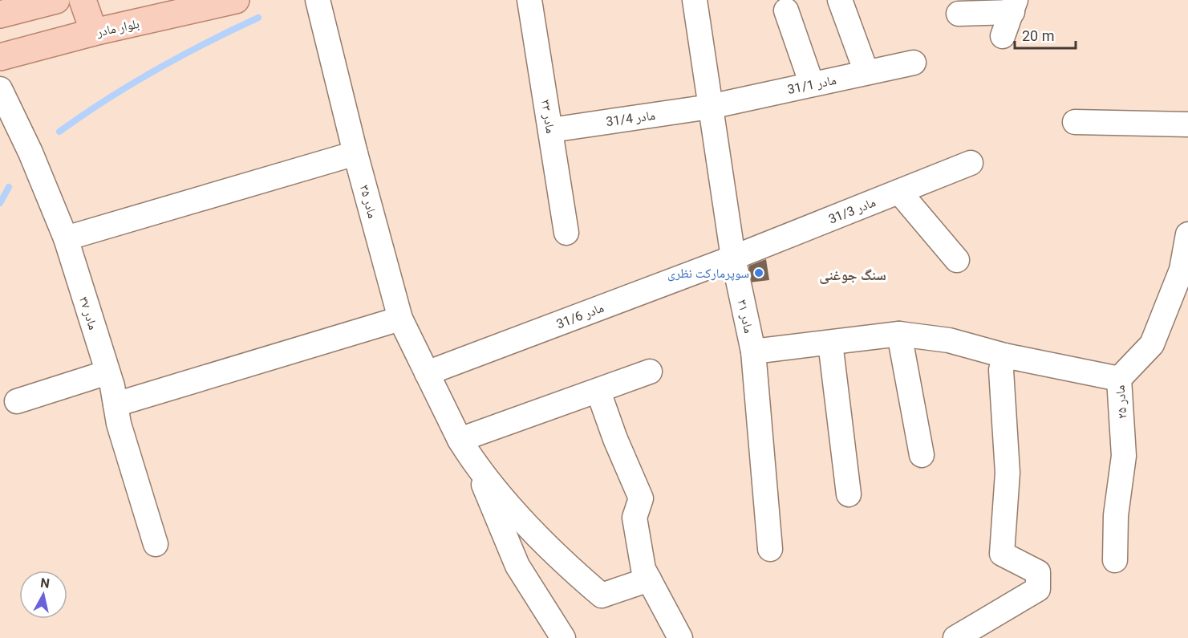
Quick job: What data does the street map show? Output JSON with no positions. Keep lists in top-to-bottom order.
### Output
{
  "streets": {
    "main road": ["بلوار مادر"],
    "street": [
      "مادر 31/1",
      "مادر ۳۳",
      "مادر 31/4",
      "مادر ۳۵",
      "مادر 31/3",
      "مادر ۳۷",
      "مادر 31/6",
      "مادر ۳۱",
      "مادر ۲۵"
    ]
  },
  "crossings": [
    ["مادر 31/1", "مادر 31/4"],
    ["مادر 31/1", "مادر ۳۱"],
    ["مادر ۳۳", "مادر 31/4"],
    ["مادر 31/4", "مادر ۳۱"],
    ["مادر ۳۵", "مادر 31/6"],
    ["مادر 31/3", "مادر 31/6"],
    ["مادر 31/3", "مادر ۳۱"],
    ["مادر 31/6", "مادر ۳۱"]
  ],
  "districts": ["سنگ جوغنی"],
  "places": ["سوپرمارکت نظری"],
  "scale_bar": "20 m",
  "north": "top"
}
